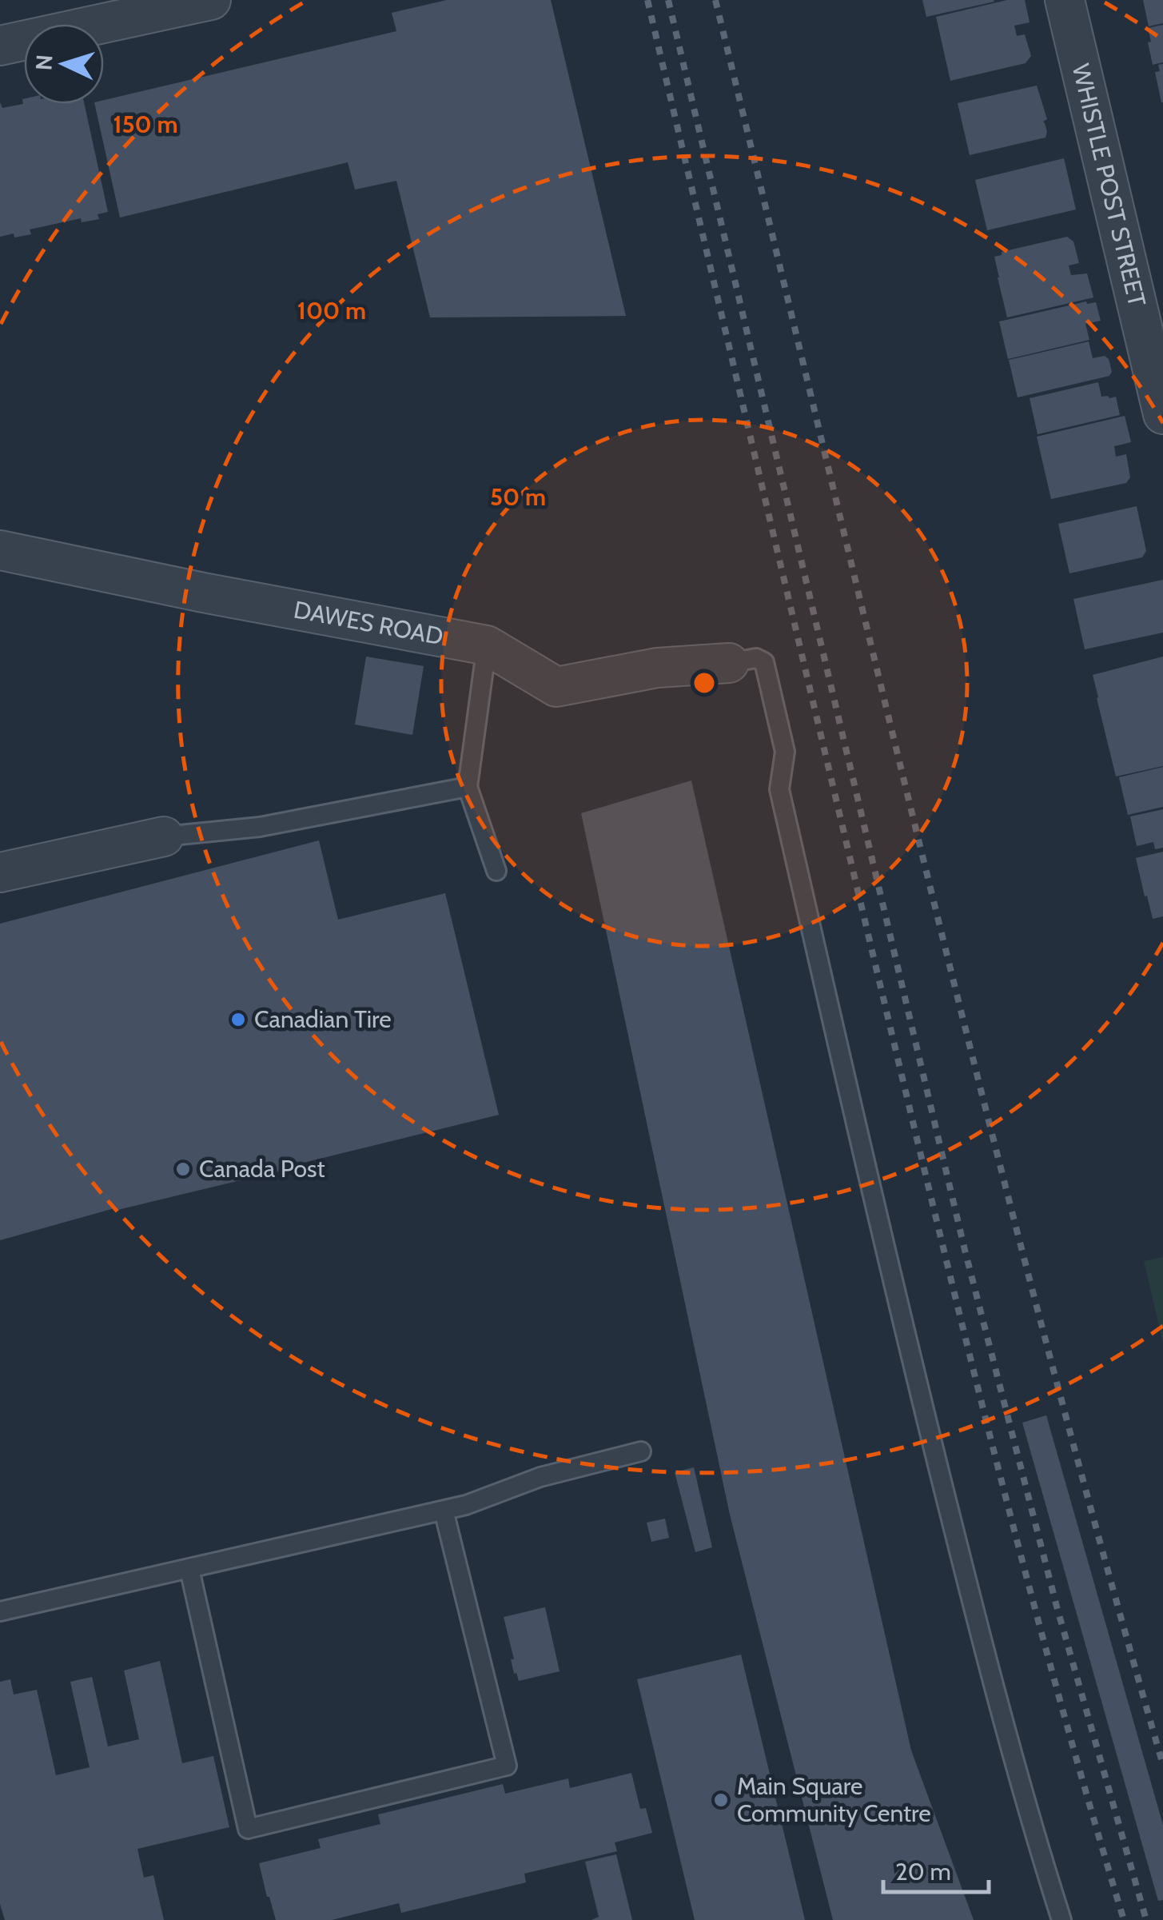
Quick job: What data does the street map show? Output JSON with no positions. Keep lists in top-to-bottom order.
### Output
{
  "streets": {
    "street": ["WHISTLE POST STREET", "DAWES ROAD"]
  },
  "places": ["Canadian Tire", "Canada Post", "Main Square Community Centre"],
  "scale_bar": "20 m",
  "north": "left",
  "rings": ["150 m", "100 m", "50 m"]
}
